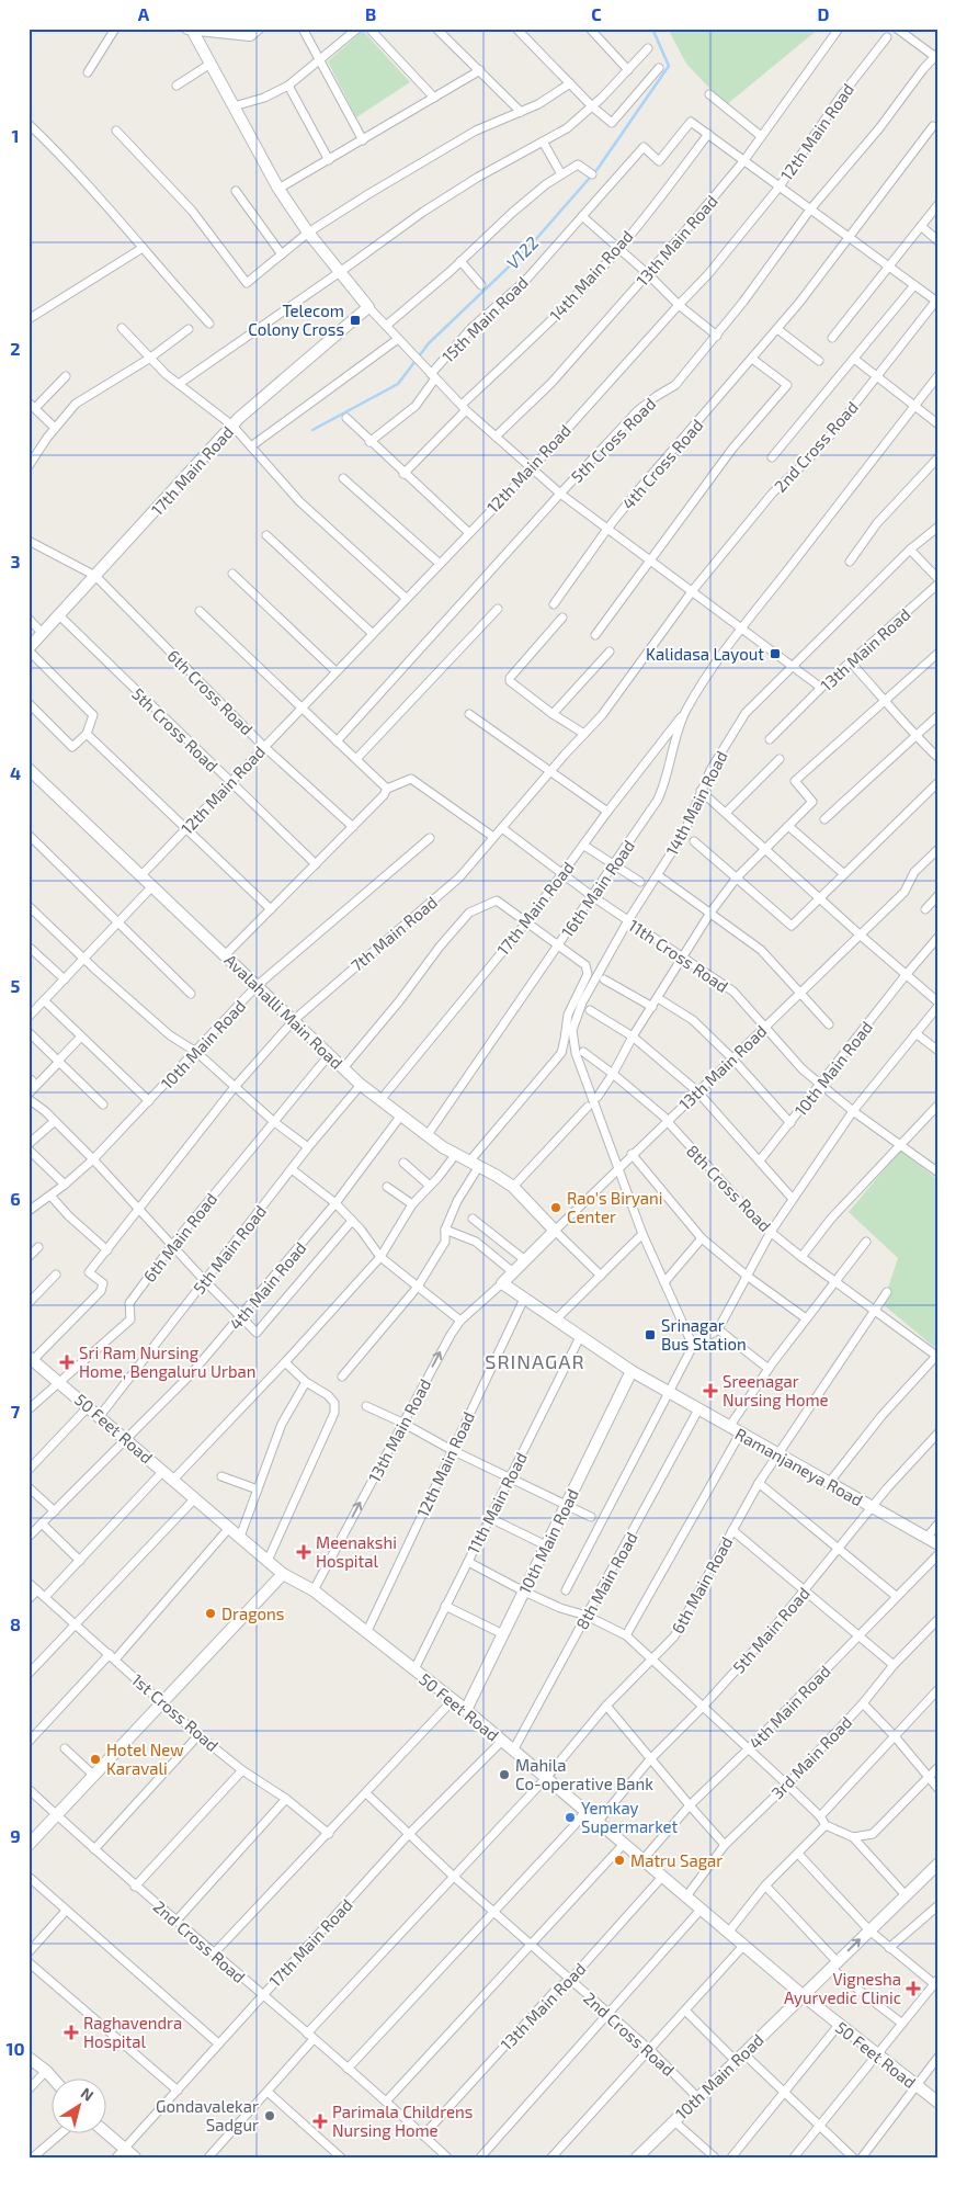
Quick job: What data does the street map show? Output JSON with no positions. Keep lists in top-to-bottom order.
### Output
{
  "streets": {
    "street": [
      "12th Main Road",
      "13th Main Road",
      "14th Main Road",
      "15th Main Road",
      "5th Cross Road",
      "2nd Cross Road",
      "4th Cross Road",
      "17th Main Road",
      "6th Cross Road",
      "16th Main Road",
      "7th Main Road",
      "11th Cross Road",
      "Avalahalli Main Road",
      "10th Main Road",
      "8th Cross Road",
      "6th Main Road",
      "5th Main Road",
      "4th Main Road",
      "50 Feet Road",
      "Ramanjaneya Road",
      "11th Main Road",
      "8th Main Road",
      "1st Cross Road",
      "3rd Main Road"
    ]
  },
  "crossings": [
    ["12th Main Road", "5th Cross Road"],
    ["12th Main Road", "6th Cross Road"],
    ["12th Main Road", "Avalahalli Main Road"],
    ["12th Main Road", "50 Feet Road"],
    ["13th Main Road", "14th Main Road"],
    ["13th Main Road", "2nd Cross Road"],
    ["13th Main Road", "11th Cross Road"],
    ["13th Main Road", "Avalahalli Main Road"],
    ["13th Main Road", "8th Cross Road"],
    ["13th Main Road", "50 Feet Road"],
    ["14th Main Road", "15th Main Road"],
    ["14th Main Road", "11th Cross Road"],
    ["5th Cross Road", "17th Main Road"],
    ["2nd Cross Road", "17th Main Road"],
    ["2nd Cross Road", "7th Main Road"],
    ["2nd Cross Road", "10th Main Road"],
    ["17th Main Road", "6th Cross Road"],
    ["17th Main Road", "16th Main Road"],
    ["17th Main Road", "11th Cross Road"],
    ["17th Main Road", "Avalahalli Main Road"],
    ["17th Main Road", "50 Feet Road"],
    ["16th Main Road", "11th Cross Road"],
    ["16th Main Road", "Avalahalli Main Road"],
    ["7th Main Road", "11th Cross Road"],
    ["7th Main Road", "Avalahalli Main Road"],
    ["7th Main Road", "50 Feet Road"],
    ["11th Cross Road", "10th Main Road"],
    ["Avalahalli Main Road", "10th Main Road"],
    ["Avalahalli Main Road", "6th Main Road"],
    ["Avalahalli Main Road", "5th Main Road"],
    ["Avalahalli Main Road", "4th Main Road"],
    ["10th Main Road", "50 Feet Road"],
    ["10th Main Road", "Ramanjaneya Road"],
    ["8th Cross Road", "6th Main Road"],
    ["6th Main Road", "50 Feet Road"],
    ["6th Main Road", "Ramanjaneya Road"],
    ["5th Main Road", "50 Feet Road"],
    ["5th Main Road", "Ramanjaneya Road"],
    ["4th Main Road", "50 Feet Road"],
    ["50 Feet Road", "11th Main Road"],
    ["50 Feet Road", "8th Main Road"],
    ["50 Feet Road", "3rd Main Road"],
    ["Ramanjaneya Road", "11th Main Road"],
    ["Ramanjaneya Road", "8th Main Road"]
  ],
  "districts": ["SRINAGAR"],
  "water": ["V122"],
  "places": {
    "transit": ["Telecom Colony Cross", "Kalidasa Layout", "Srinagar Bus Station"],
    "other": [
      "Rao's Biryani Center",
      "Dragons",
      "Hotel New Karavali",
      "Mahila Co-operative Bank",
      "Yemkay Supermarket",
      "Matru Sagar",
      "Gondavalekar Sadgur"
    ],
    "health": [
      "Sri Ram Nursing Home, Bengaluru Urban",
      "Sreenagar Nursing Home",
      "Meenakshi Hospital",
      "Vignesha Ayurvedic Clinic",
      "Raghavendra Hospital",
      "Parimala Childrens Nursing Home"
    ]
  },
  "north": "top right",
  "grid": {
    "columns": [
      "A",
      "B",
      "C",
      "D"
    ],
    "rows": [
      "1",
      "2",
      "3",
      "4",
      "5",
      "6",
      "7",
      "8",
      "9",
      "10"
    ]
  }
}
